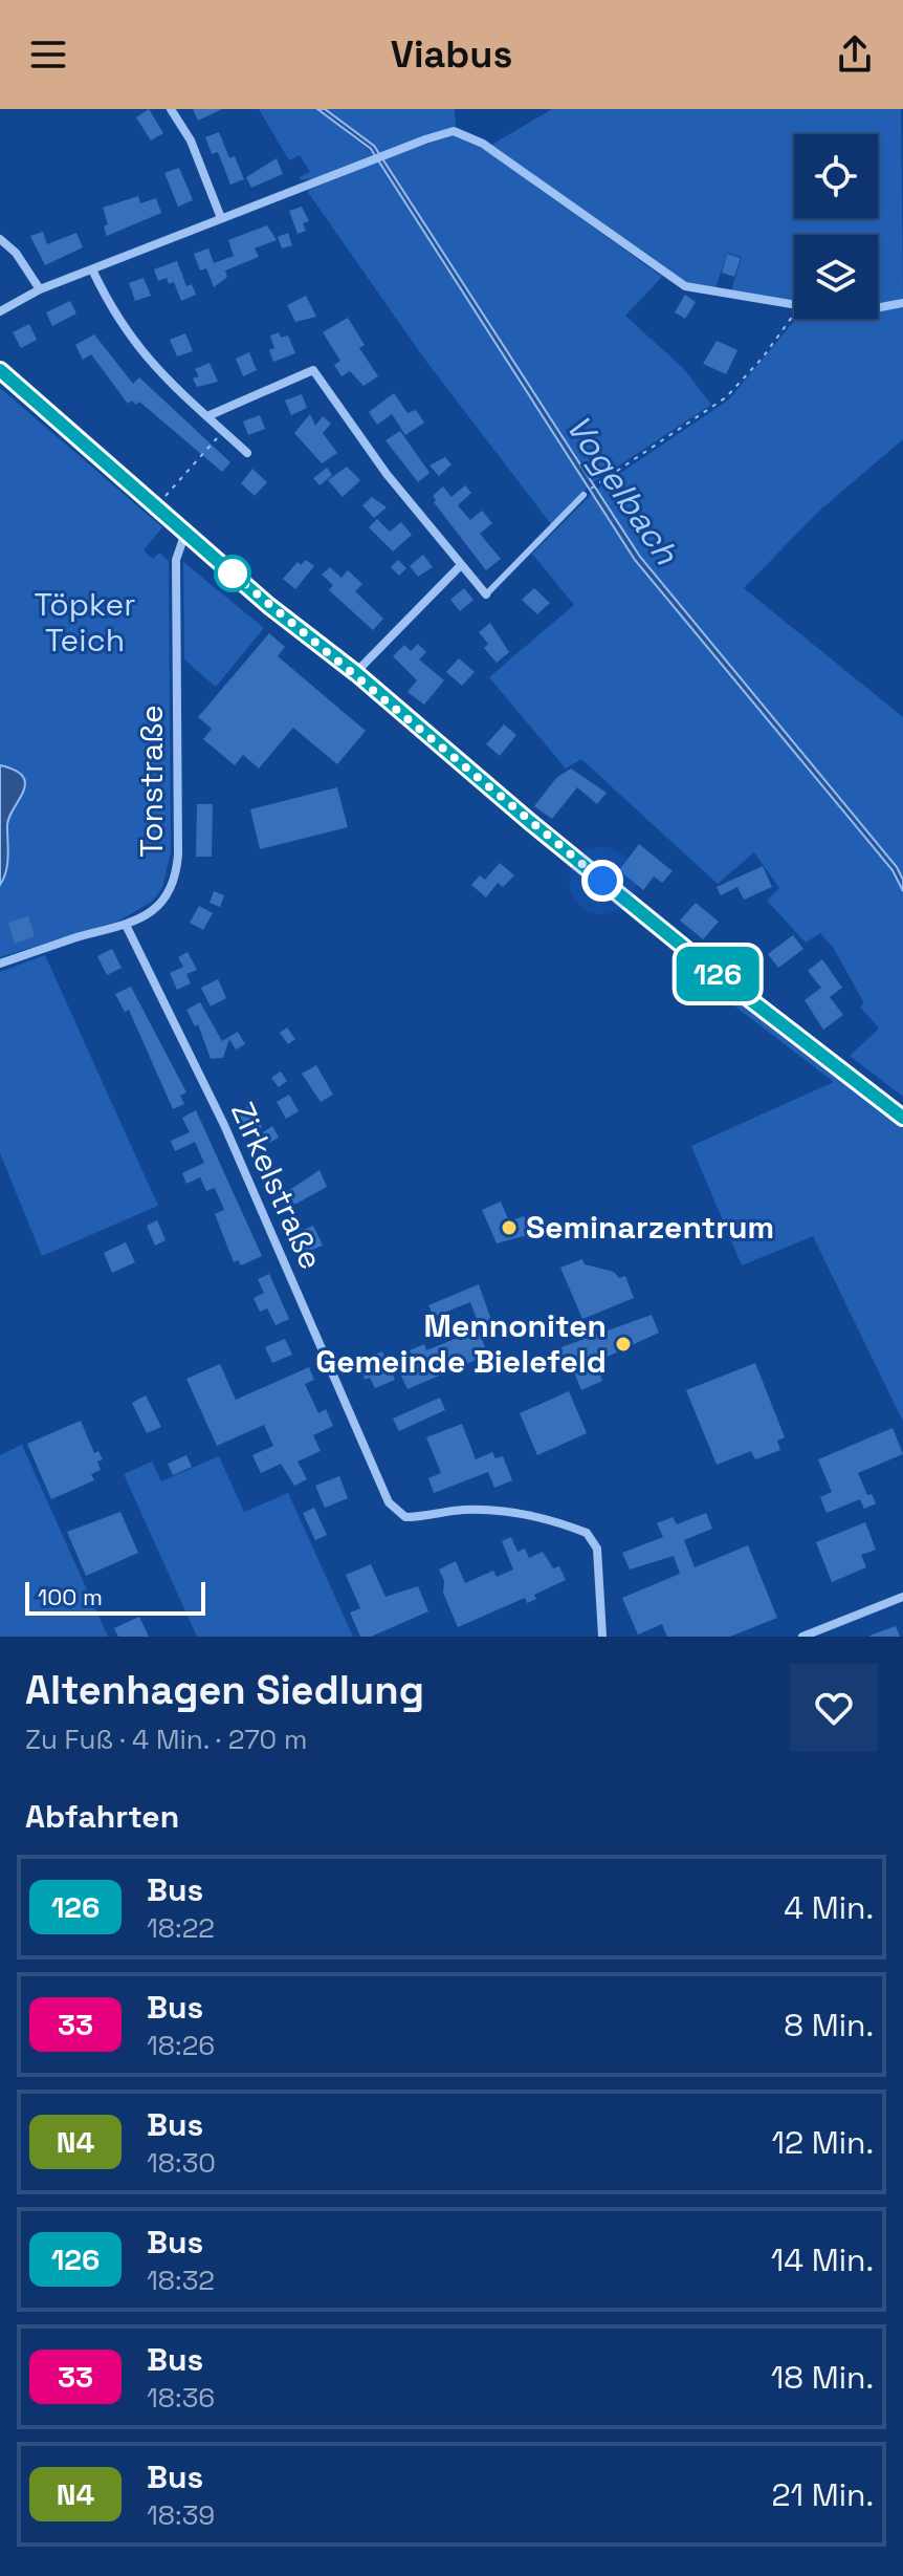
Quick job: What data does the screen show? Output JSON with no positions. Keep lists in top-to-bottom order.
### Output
{
  "streets": {
    "street": ["Tonstraße", "Zirkelstraße"]
  },
  "crossings": [
    ["Tonstraße", "Zirkelstraße"]
  ],
  "water": ["Vogelbach"],
  "parks": ["Töpker Teich"],
  "places": ["Seminarzentrum", "Mennoniten Gemeinde Bielefeld"],
  "lines": ["bus line 126"],
  "scale_bar": "100 m",
  "page": {
    "header": "Viabus",
    "on_map": "126",
    "scale": "100 m",
    "heading": [
      ["Altenhagen Siedlung", "Zu Fuß · 4 Min. · 270 m"],
      "Abfahrten"
    ],
    "list": [
      {
        "mark": "126",
        "name": "Bus",
        "note": "18:22",
        "value": "4 Min."
      },
      {
        "mark": "33",
        "name": "Bus",
        "note": "18:26",
        "value": "8 Min."
      },
      {
        "mark": "N4",
        "name": "Bus",
        "note": "18:30",
        "value": "12 Min."
      },
      {
        "mark": "126",
        "name": "Bus",
        "note": "18:32",
        "value": "14 Min."
      },
      {
        "mark": "33",
        "name": "Bus",
        "note": "18:36",
        "value": "18 Min."
      },
      {
        "mark": "N4",
        "name": "Bus",
        "note": "18:39",
        "value": "21 Min."
      }
    ]
  }
}
